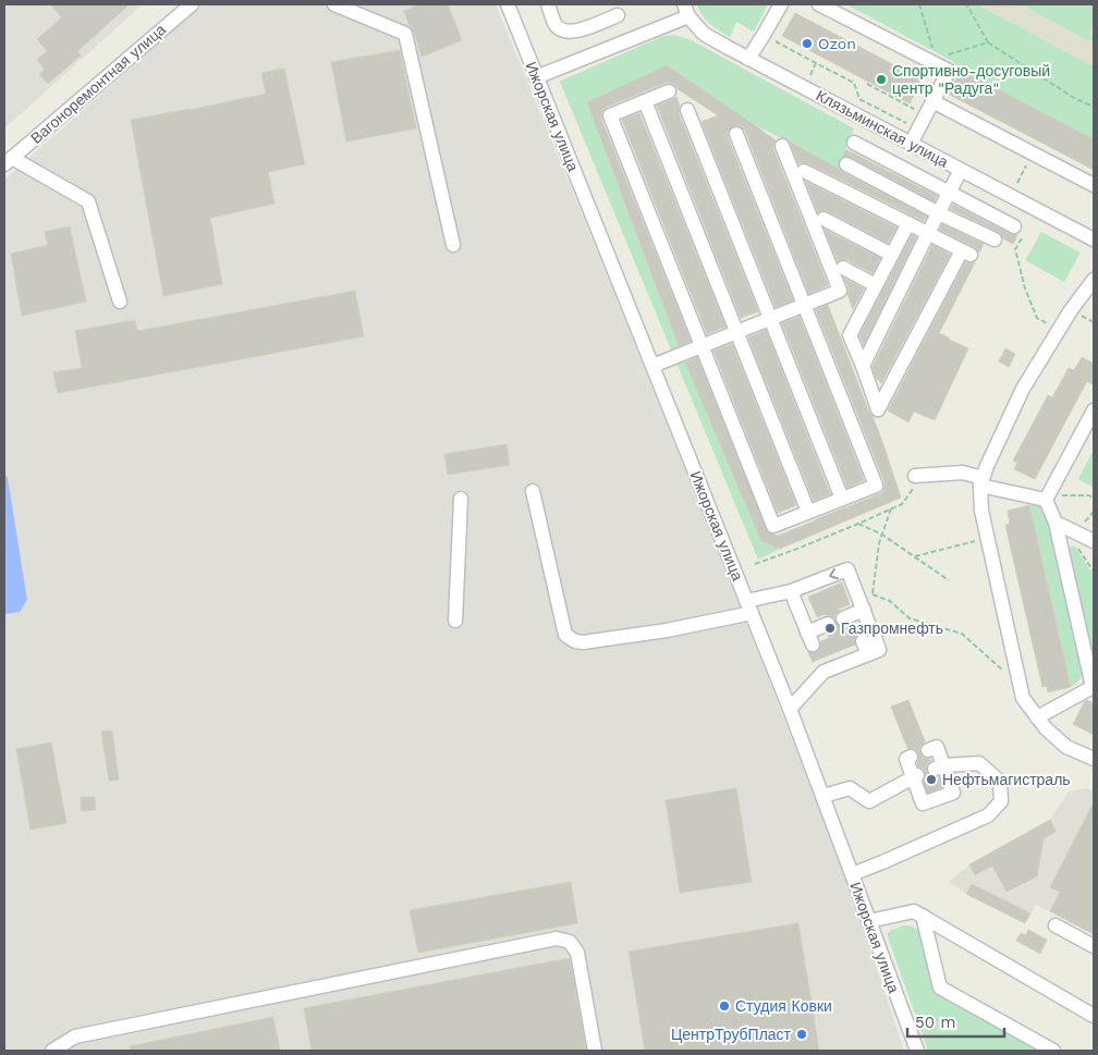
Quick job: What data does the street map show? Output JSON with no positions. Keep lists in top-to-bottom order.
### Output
{
  "streets": {
    "street": ["Вагоноремонтная улица", "Ижорская улица", "Клязьминская улица"]
  },
  "places": [
    "Ozon",
    "Спортивно-досуговый центр \"Радуга\"",
    "Газпромнефть",
    "Нефтьмагистраль",
    "Студия Ковки",
    "ЦентрТрубПласт"
  ],
  "scale_bar": "50 m"
}
